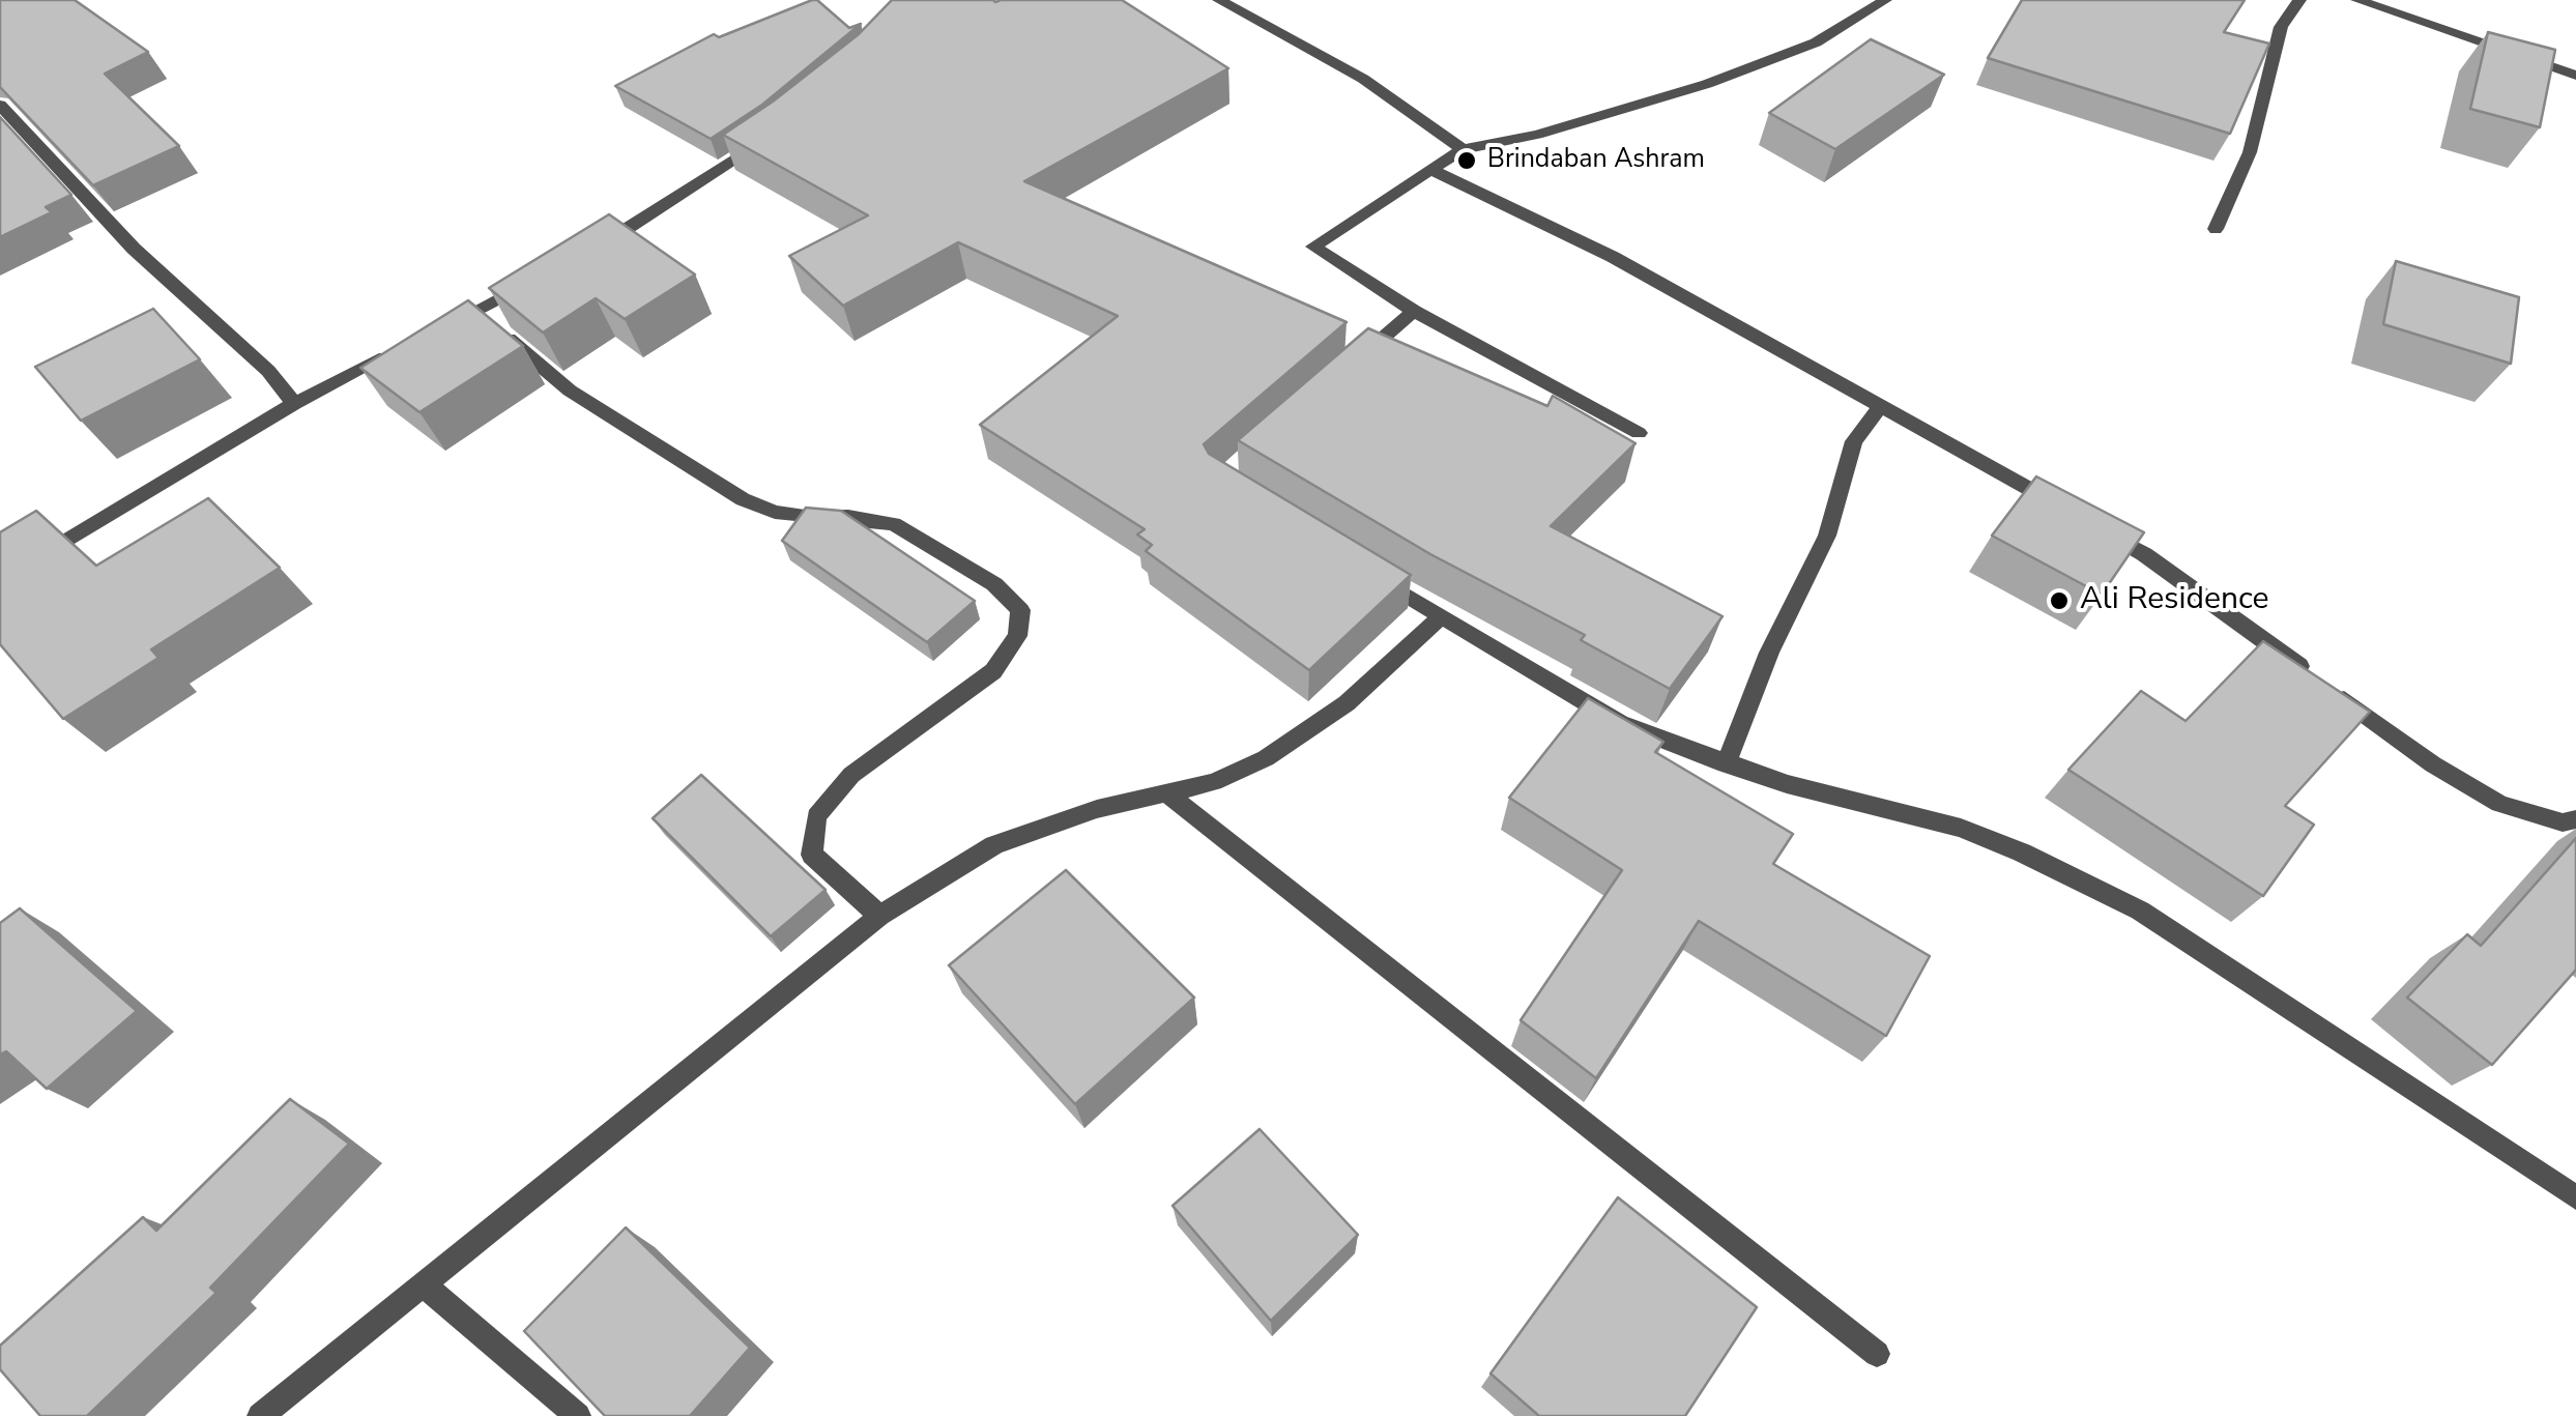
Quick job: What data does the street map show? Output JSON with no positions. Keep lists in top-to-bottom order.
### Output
{
  "places": ["Brindaban Ashram", "Ali Residence"]
}
